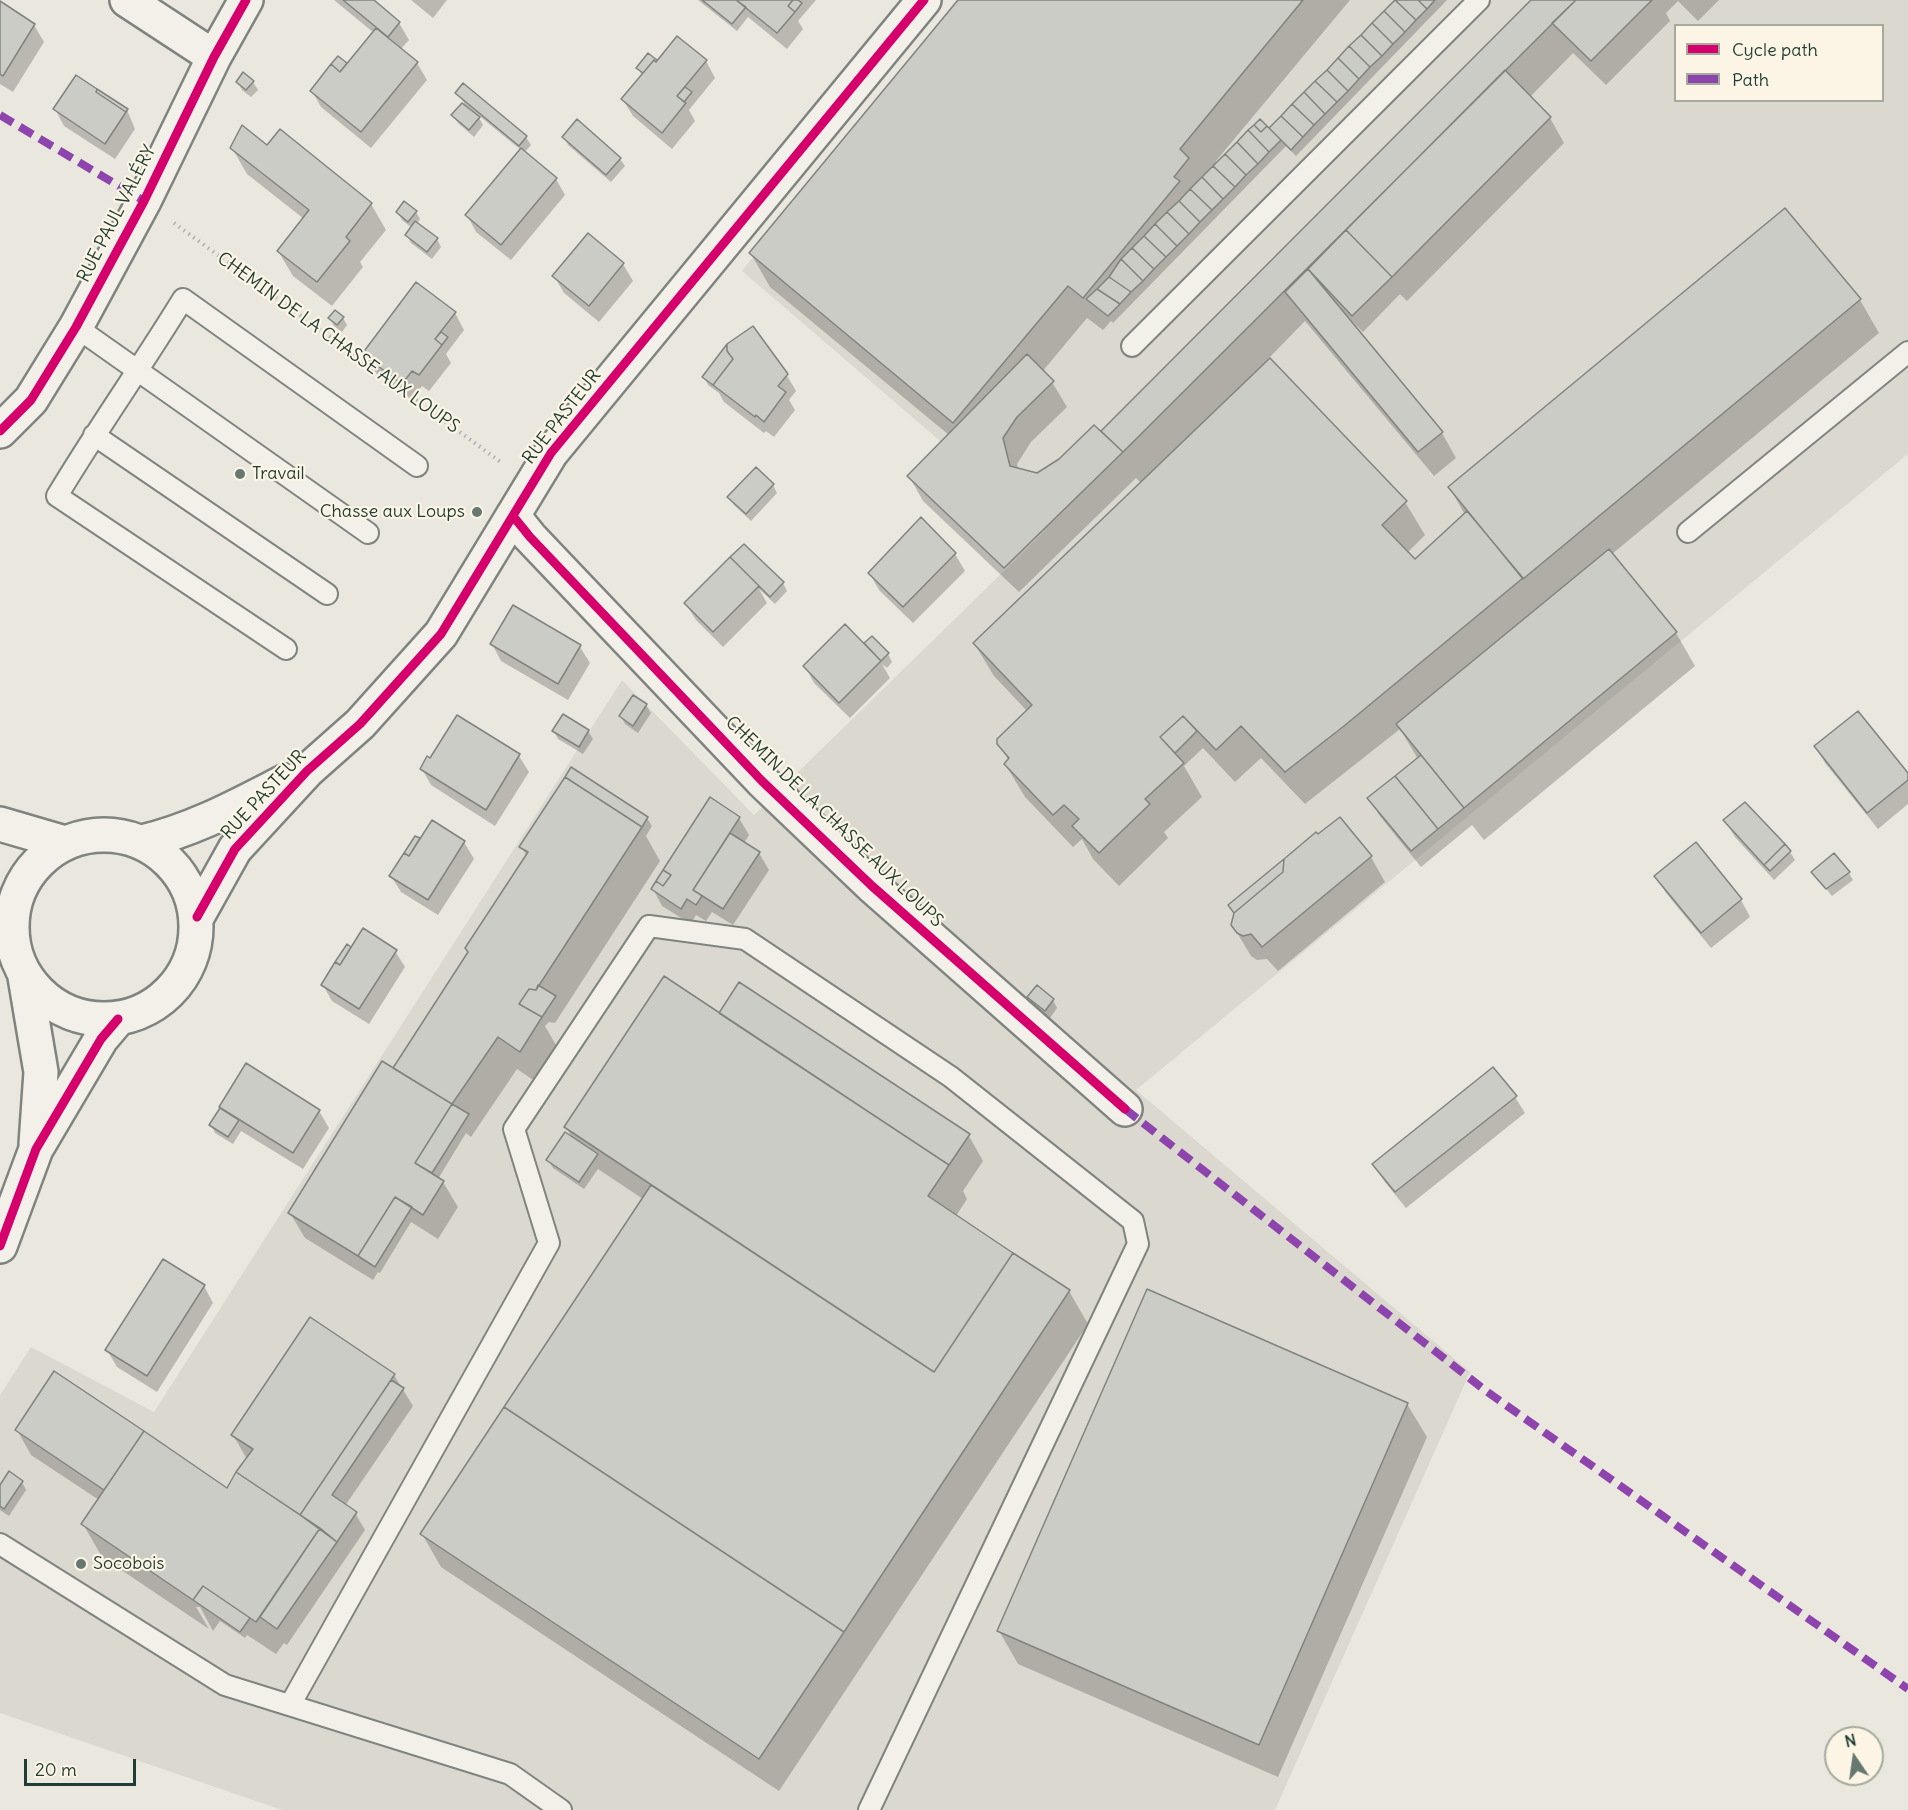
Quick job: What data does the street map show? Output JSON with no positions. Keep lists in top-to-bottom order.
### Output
{
  "streets": {
    "street": ["RUE PAUL VALÉRY", "CHEMIN DE LA CHASSE AUX LOUPS", "RUE PASTEUR"]
  },
  "crossings": [
    ["RUE PAUL VALÉRY", "CHEMIN DE LA CHASSE AUX LOUPS"],
    ["CHEMIN DE LA CHASSE AUX LOUPS", "RUE PASTEUR"]
  ],
  "places": ["Travail", "Chasse aux Loups", "Socobois"],
  "legend": ["Cycle path", "Path"],
  "scale_bar": "20 m",
  "north": "top"
}
